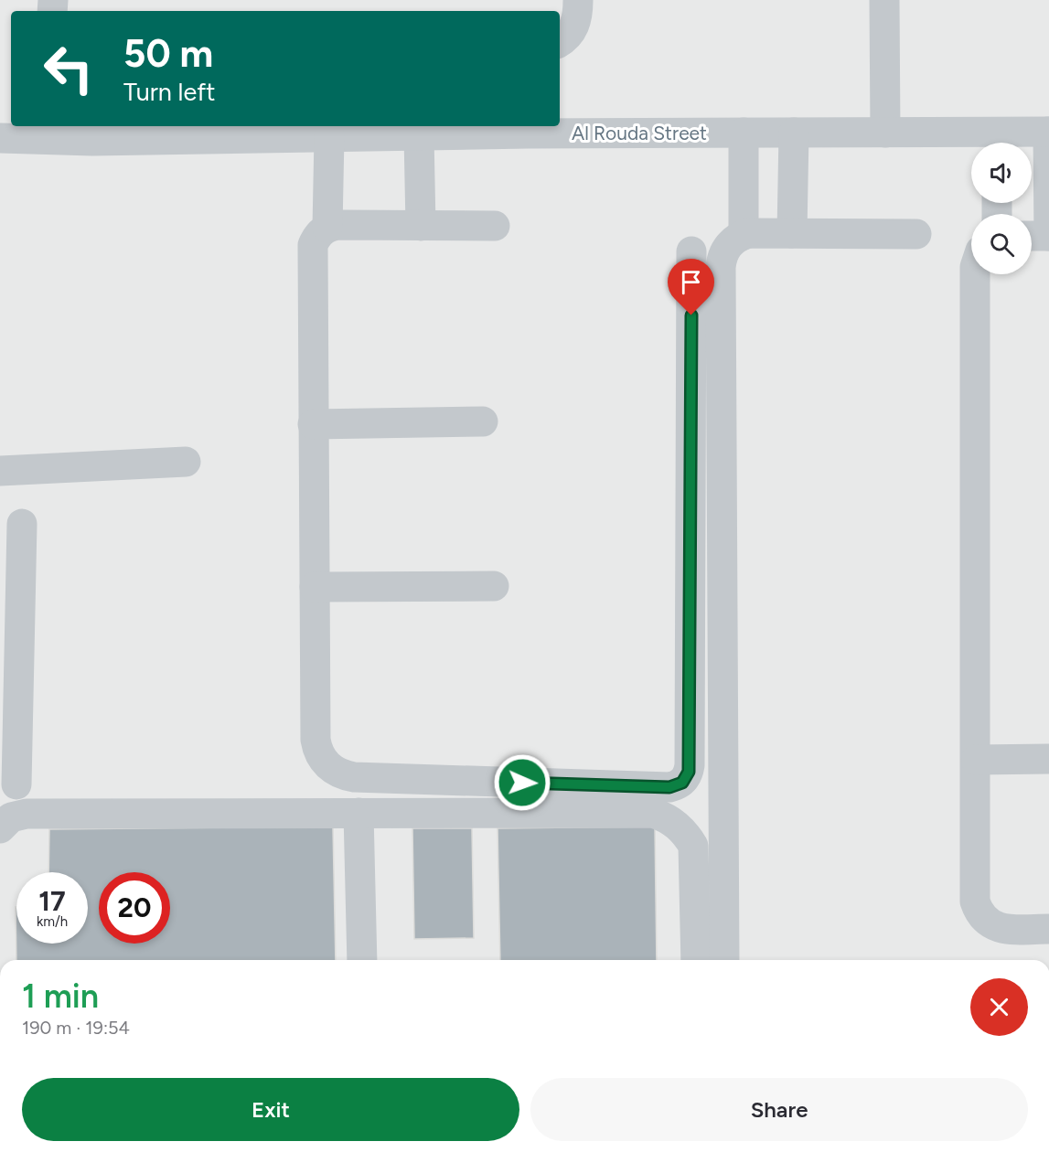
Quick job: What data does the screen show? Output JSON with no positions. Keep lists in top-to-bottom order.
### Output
{
  "streets": {
    "street": ["Al Rouda Street"]
  },
  "page": {
    "turn": ["50 m", "Turn left"],
    "speed": "17 km/h",
    "limit": "20",
    "heading": ["1 min", "190 m · 19:54"],
    "buttons": ["Exit", "Share"]
  }
}
